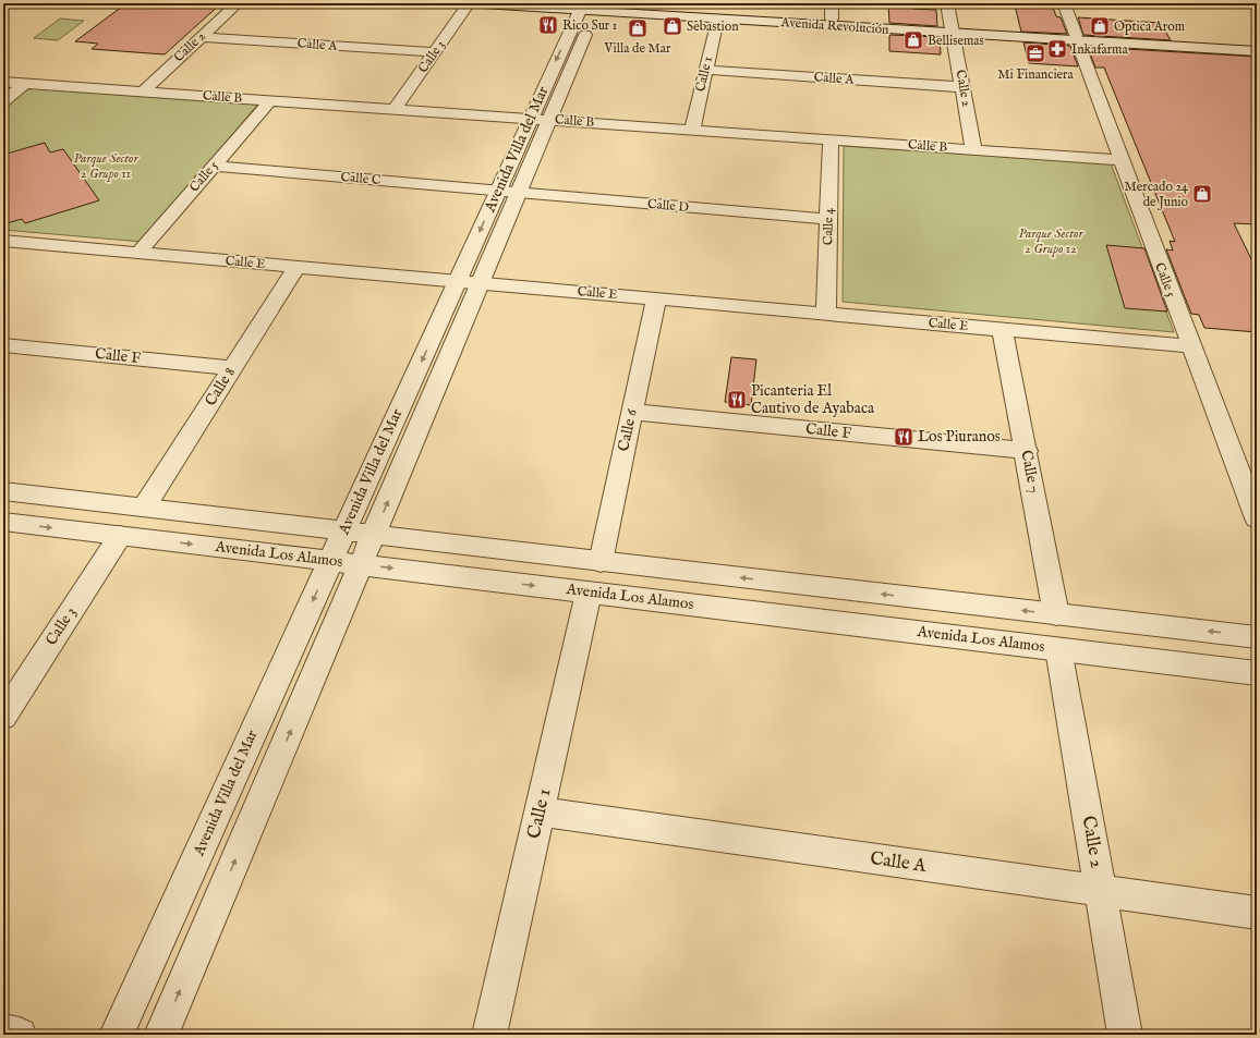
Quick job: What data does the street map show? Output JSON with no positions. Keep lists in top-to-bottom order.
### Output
{
  "streets": {
    "street": [
      "Avenida Revolución",
      "Calle A",
      "Calle 2",
      "Calle 3",
      "Calle 1",
      "Calle B",
      "Avenida Villa del Mar",
      "Calle 5",
      "Calle C",
      "Calle D",
      "Calle 4",
      "Calle E",
      "Calle F",
      "Calle 8",
      "Calle 6",
      "Calle 7",
      "Avenida Los Alamos"
    ]
  },
  "crossings": [
    ["Avenida Revolución", "Calle 2"],
    ["Avenida Revolución", "Calle 3"],
    ["Avenida Revolución", "Calle 1"],
    ["Avenida Revolución", "Avenida Villa del Mar"],
    ["Avenida Revolución", "Calle 5"],
    ["Calle A", "Calle 2"],
    ["Calle A", "Calle 3"],
    ["Calle A", "Calle 1"],
    ["Calle 2", "Calle B"],
    ["Calle 2", "Avenida Los Alamos"],
    ["Calle 3", "Calle B"],
    ["Calle 3", "Avenida Los Alamos"],
    ["Calle 1", "Calle B"],
    ["Calle 1", "Avenida Los Alamos"],
    ["Calle B", "Avenida Villa del Mar"],
    ["Calle B", "Calle 5"],
    ["Calle B", "Calle 4"],
    ["Avenida Villa del Mar", "Calle C"],
    ["Avenida Villa del Mar", "Calle D"],
    ["Avenida Villa del Mar", "Calle E"],
    ["Avenida Villa del Mar", "Avenida Los Alamos"],
    ["Calle 5", "Calle C"],
    ["Calle 5", "Calle E"],
    ["Calle C", "Calle D"],
    ["Calle D", "Calle 4"],
    ["Calle 4", "Calle E"],
    ["Calle E", "Calle 8"],
    ["Calle E", "Calle 6"],
    ["Calle E", "Calle 7"],
    ["Calle F", "Calle 8"],
    ["Calle F", "Calle 6"],
    ["Calle F", "Calle 7"],
    ["Calle 8", "Avenida Los Alamos"],
    ["Calle 6", "Avenida Los Alamos"],
    ["Calle 7", "Avenida Los Alamos"]
  ],
  "parks": ["Parque Sector 2 Grupo 11", "Parque Sector 2 Grupo 12"],
  "places": {
    "restaurant": ["Rico Sur 1", "Picanteria El Cautivo de Ayabaca", "Los Piuranos"],
    "shop": [
      "Sebastion",
      "Optica Arom",
      "Villa de Mar",
      "Bellisemas",
      "Mercado 24 de Junio"
    ],
    "pharmacy": ["Inkafarma"],
    "office": ["Mi Financiera"]
  }
}
